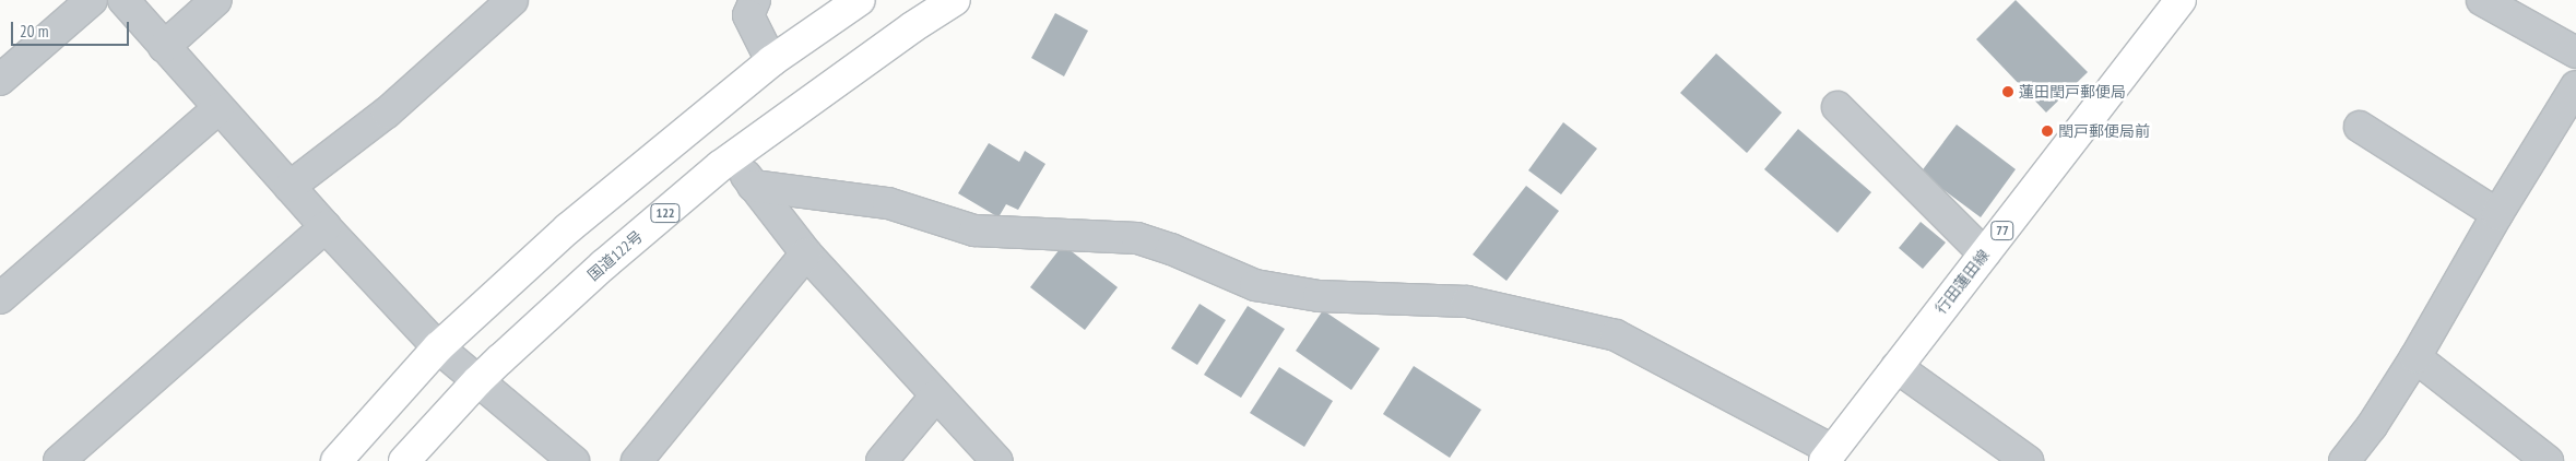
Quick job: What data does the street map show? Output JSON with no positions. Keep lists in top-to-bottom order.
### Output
{
  "streets": {
    "main road": [
      "122",
      "77",
      "国道122号",
      "行田蓮田線"
    ]
  },
  "places": ["蓮田閏戸郵便局", "閏戸郵便局前"],
  "scale_bar": "20 m"
}
